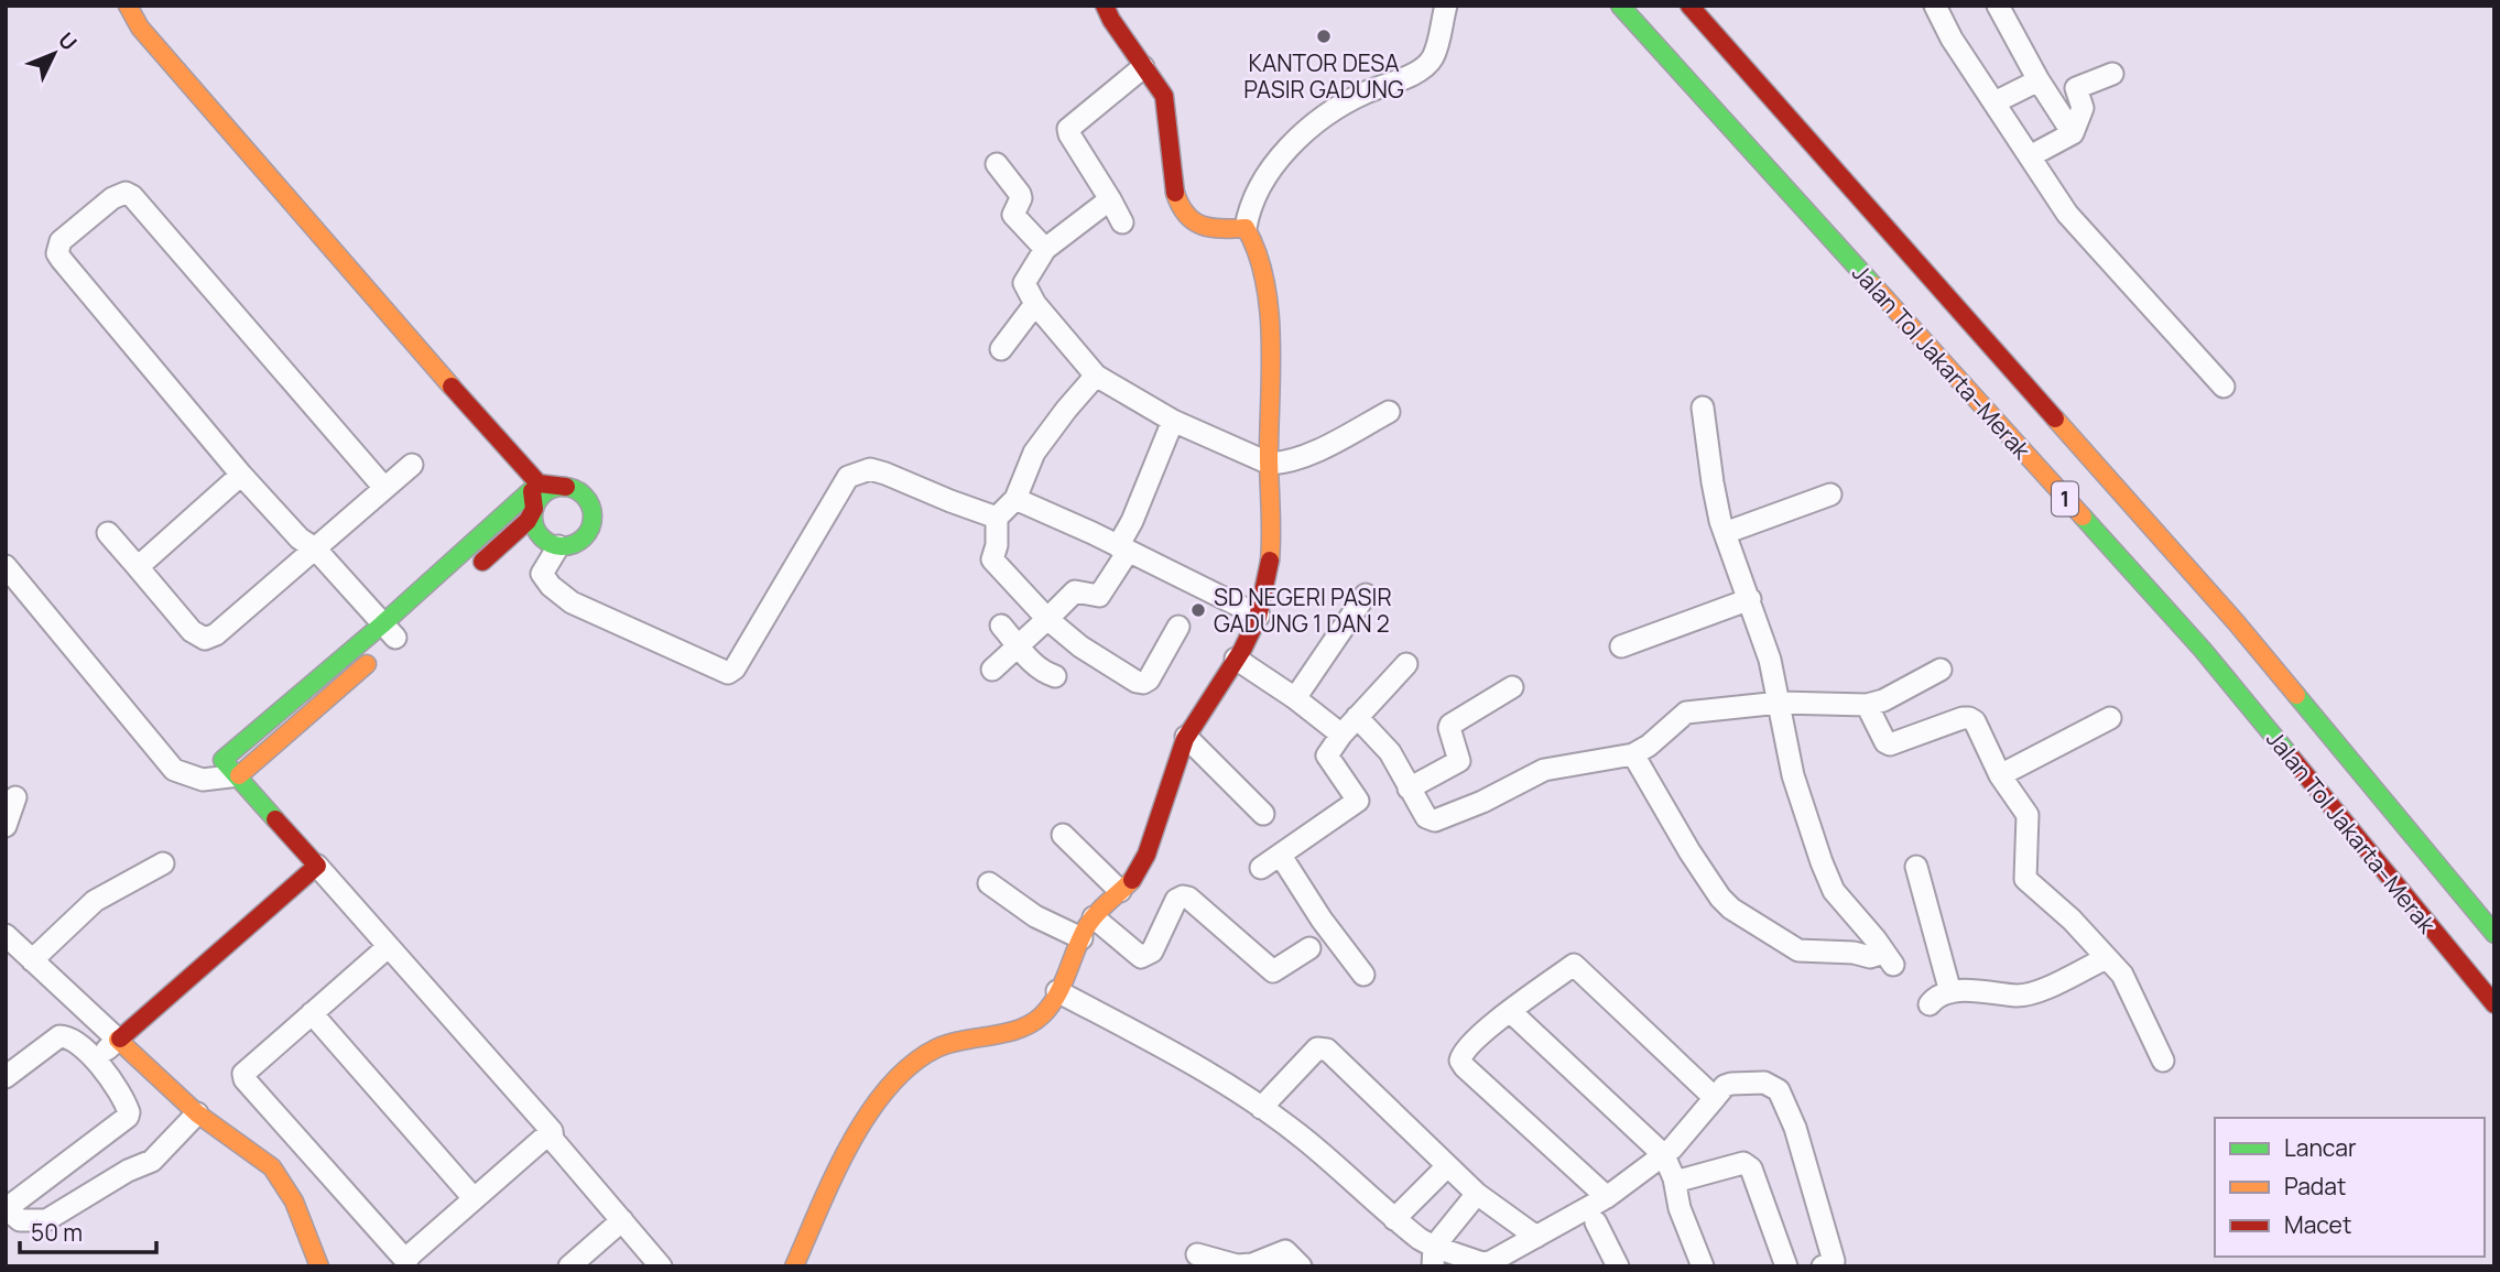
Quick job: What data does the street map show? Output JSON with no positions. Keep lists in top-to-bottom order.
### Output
{
  "streets": {
    "main road": ["Jalan Tol Jakarta–Merak", "1"]
  },
  "places": ["KANTOR DESA PASIR GADUNG", "SD NEGERI PASIR GADUNG 1 DAN 2"],
  "legend": ["Lancar", "Padat", "Macet"],
  "scale_bar": "50 m",
  "north": "top right"
}
